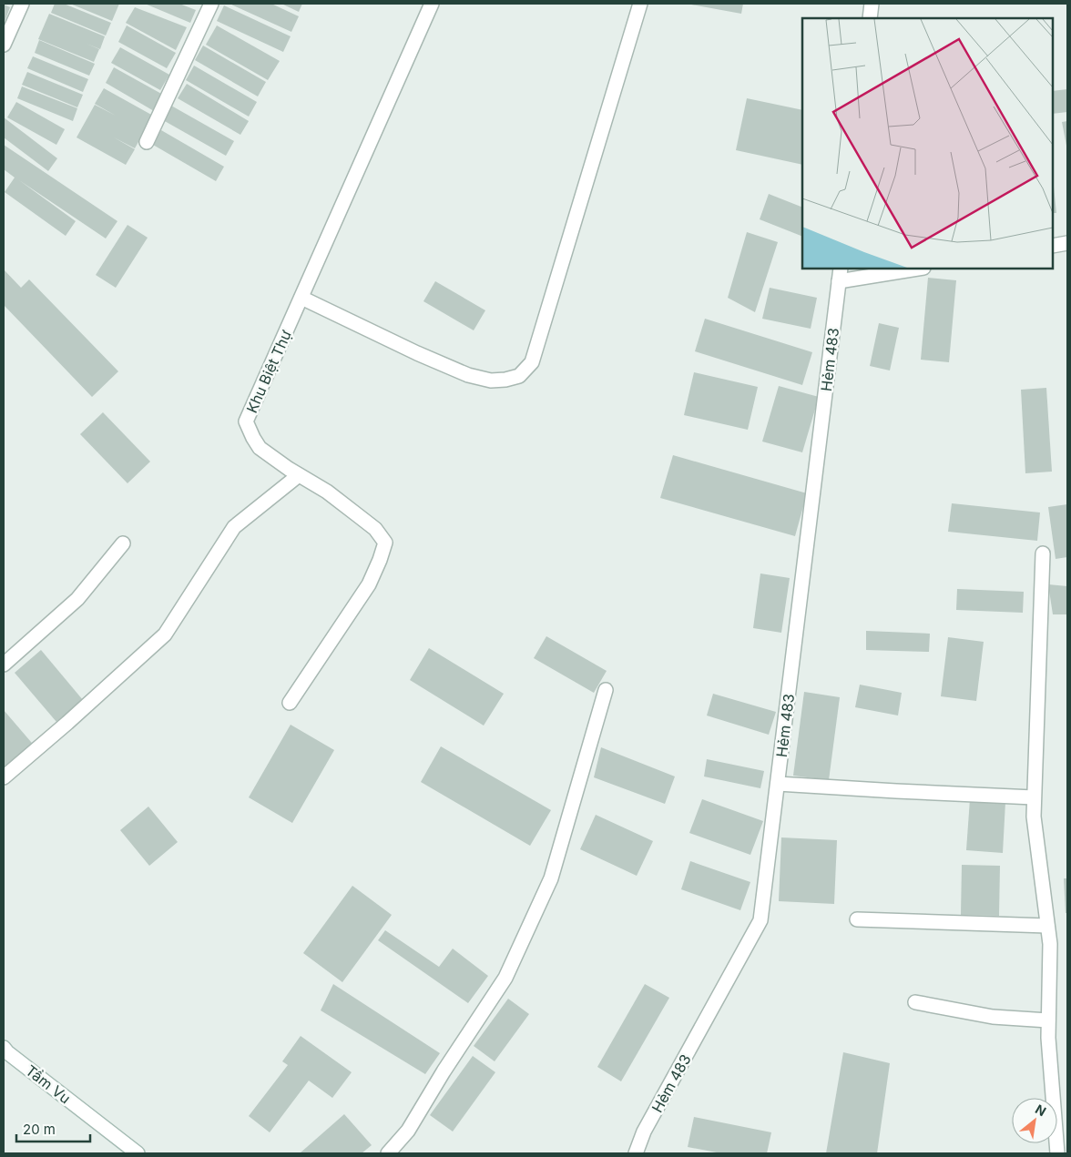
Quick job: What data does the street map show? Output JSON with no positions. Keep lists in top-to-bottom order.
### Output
{
  "streets": {
    "street": ["Hẻm 483", "Khu Biệt Thự", "Tầm Vu"]
  },
  "scale_bar": "20 m",
  "north": "top right"
}
